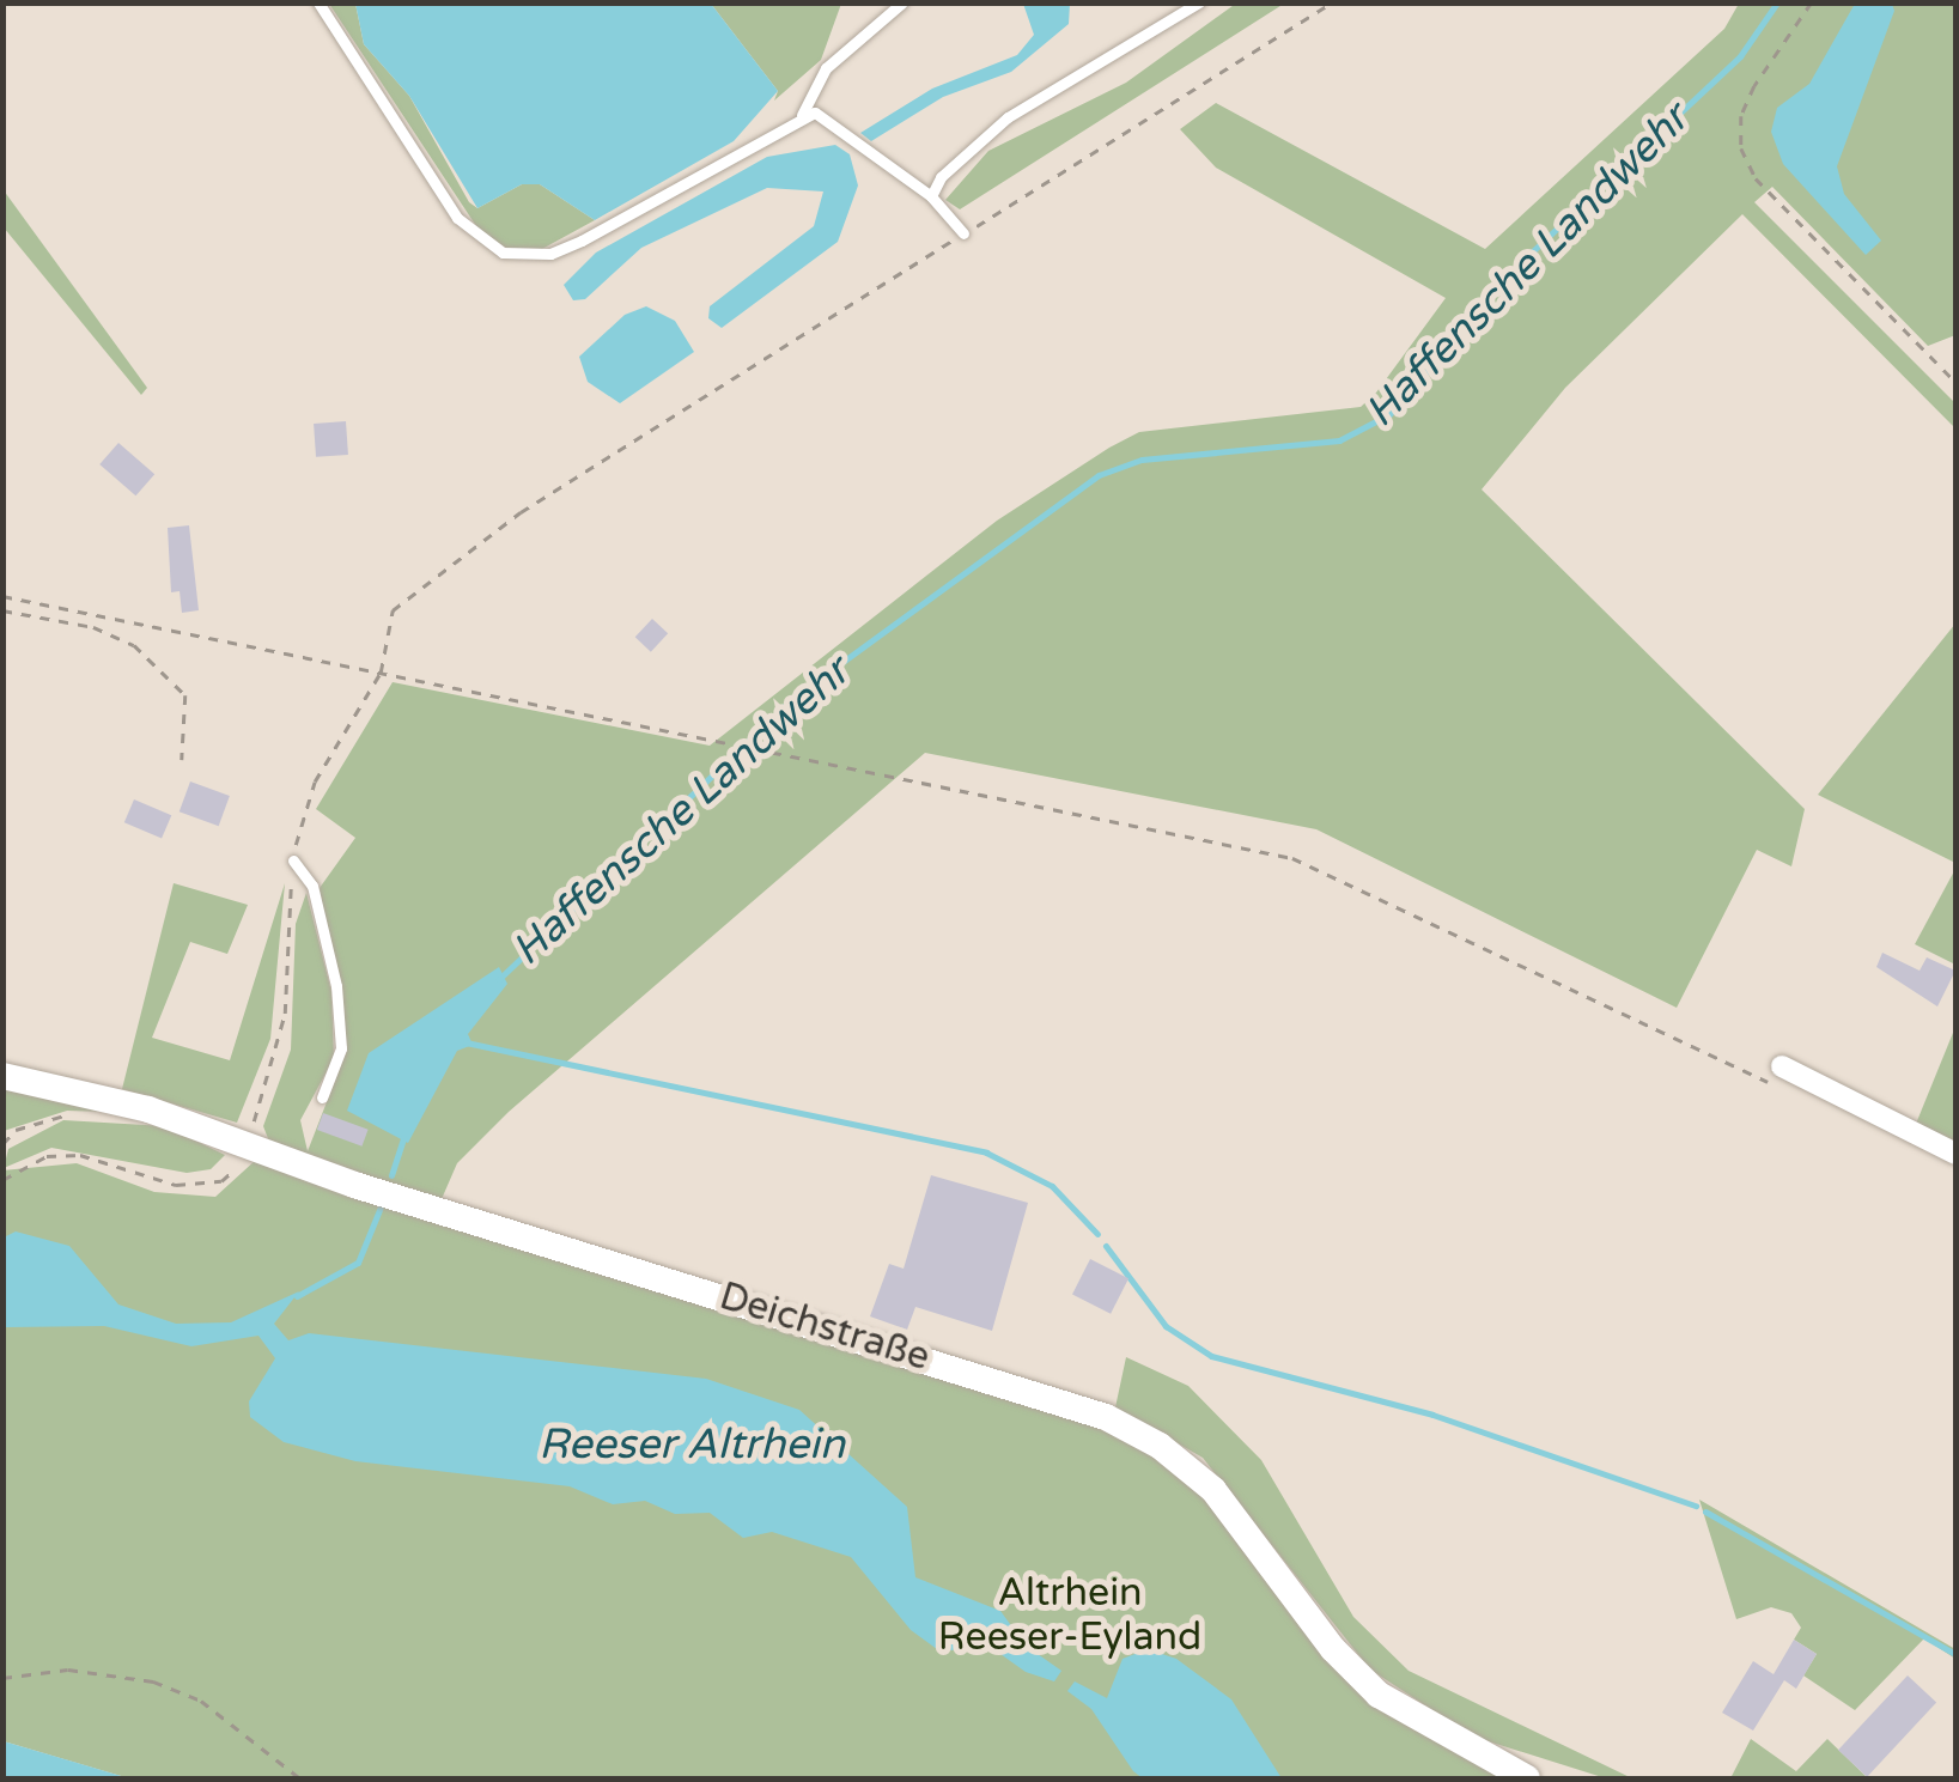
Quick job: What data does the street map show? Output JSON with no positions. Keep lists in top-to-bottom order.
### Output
{
  "streets": {
    "street": ["Deichstraße"]
  },
  "water": ["Haffensche Landwehr", "Reeser Altrhein"],
  "parks": ["Altrhein Reeser-Eyland"]
}
